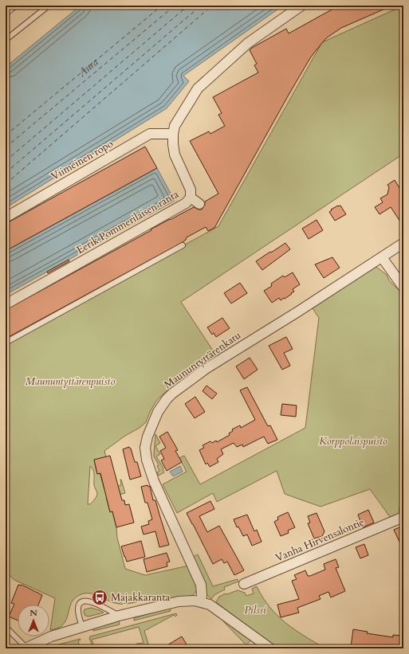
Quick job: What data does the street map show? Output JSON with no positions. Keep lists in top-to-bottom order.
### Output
{
  "streets": {
    "street": [
      "Viimeinen ropo",
      "Eerik Pommerilaisen ranta",
      "Maununtyttärenkatu",
      "Vanha Hirvensalontie"
    ]
  },
  "crossings": [
    ["Viimeinen ropo", "Eerik Pommerilaisen ranta"]
  ],
  "water": ["Aura"],
  "parks": ["Maununtyttärenpuisto", "Korppolaispuisto", "Pilssi"],
  "places": {
    "bus stop": ["Majakkaranta"]
  },
  "north": "top"
}
